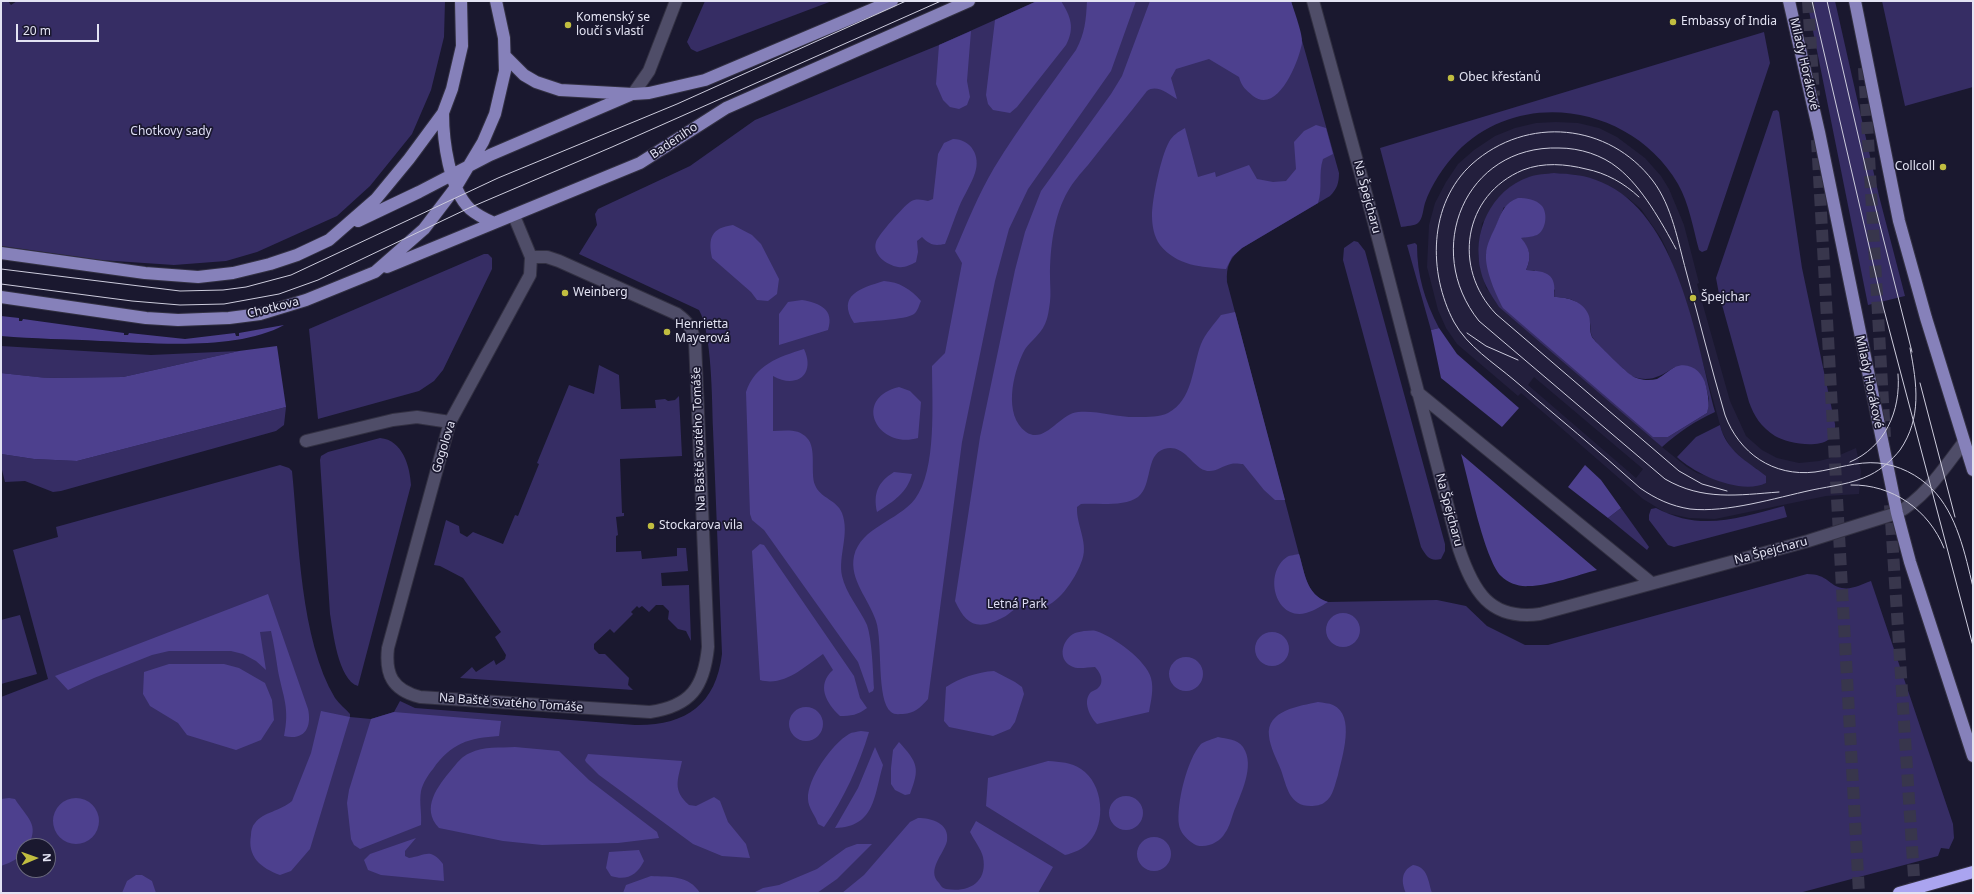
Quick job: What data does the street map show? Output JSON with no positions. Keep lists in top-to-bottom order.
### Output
{
  "streets": {
    "main road": ["Milady Horákové", "Badeniho", "Chotkova"],
    "street": ["Na Špejcharu", "Na Baště svatého Tomáše", "Gogolova"]
  },
  "crossings": [
    ["Milady Horákové", "Na Špejcharu"],
    ["Badeniho", "Chotkova"],
    ["Badeniho", "Gogolova"],
    ["Na Baště svatého Tomáše", "Gogolova"]
  ],
  "parks": ["Chotkovy sady", "Letná Park"],
  "places": [
    "Embassy of India",
    "Komenský se loučí s vlastí",
    "Obec křesťanů",
    "Collcoll",
    "Weinberg",
    "Špejchar",
    "Henrietta Mayerová",
    "Stockarova vila"
  ],
  "scale_bar": "20 m",
  "north": "right"
}
